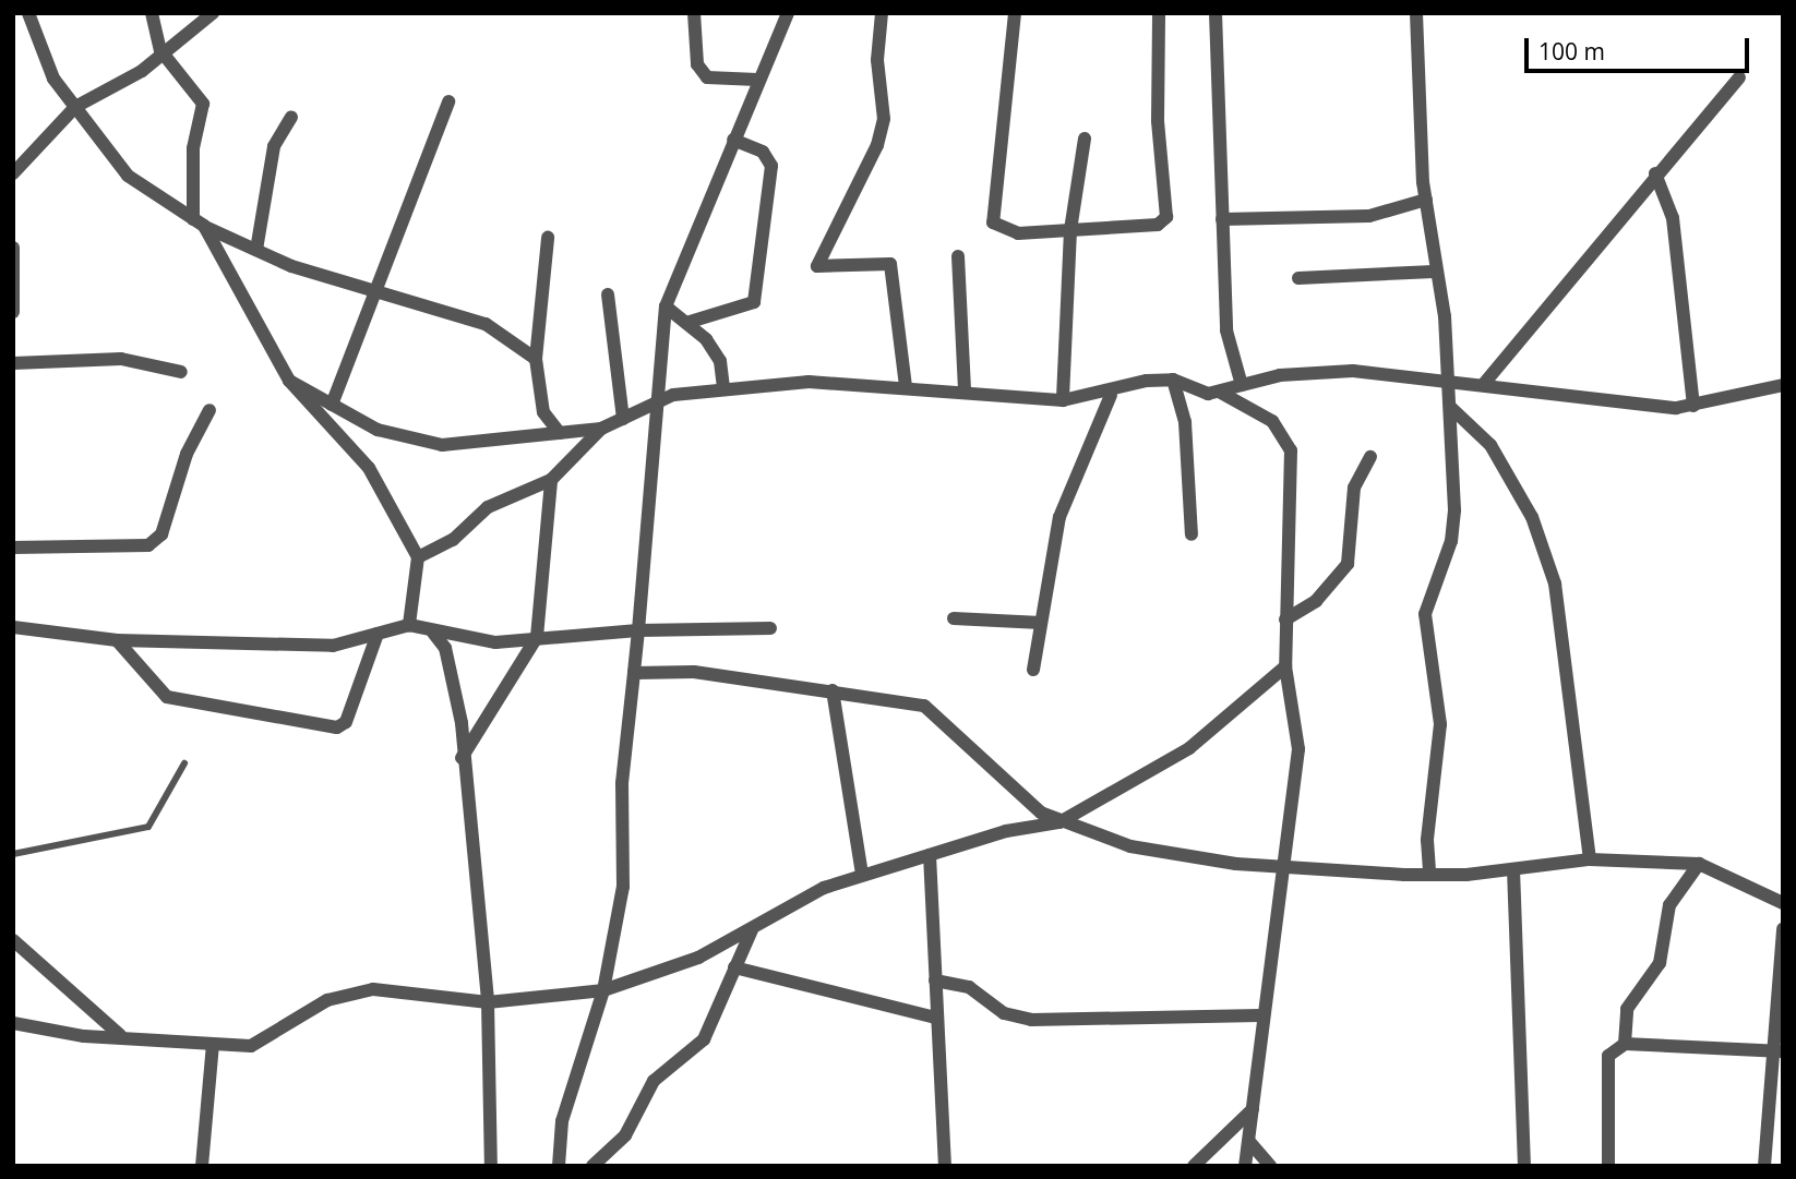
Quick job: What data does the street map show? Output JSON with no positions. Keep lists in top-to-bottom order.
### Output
{
  "scale_bar": "100 m"
}
